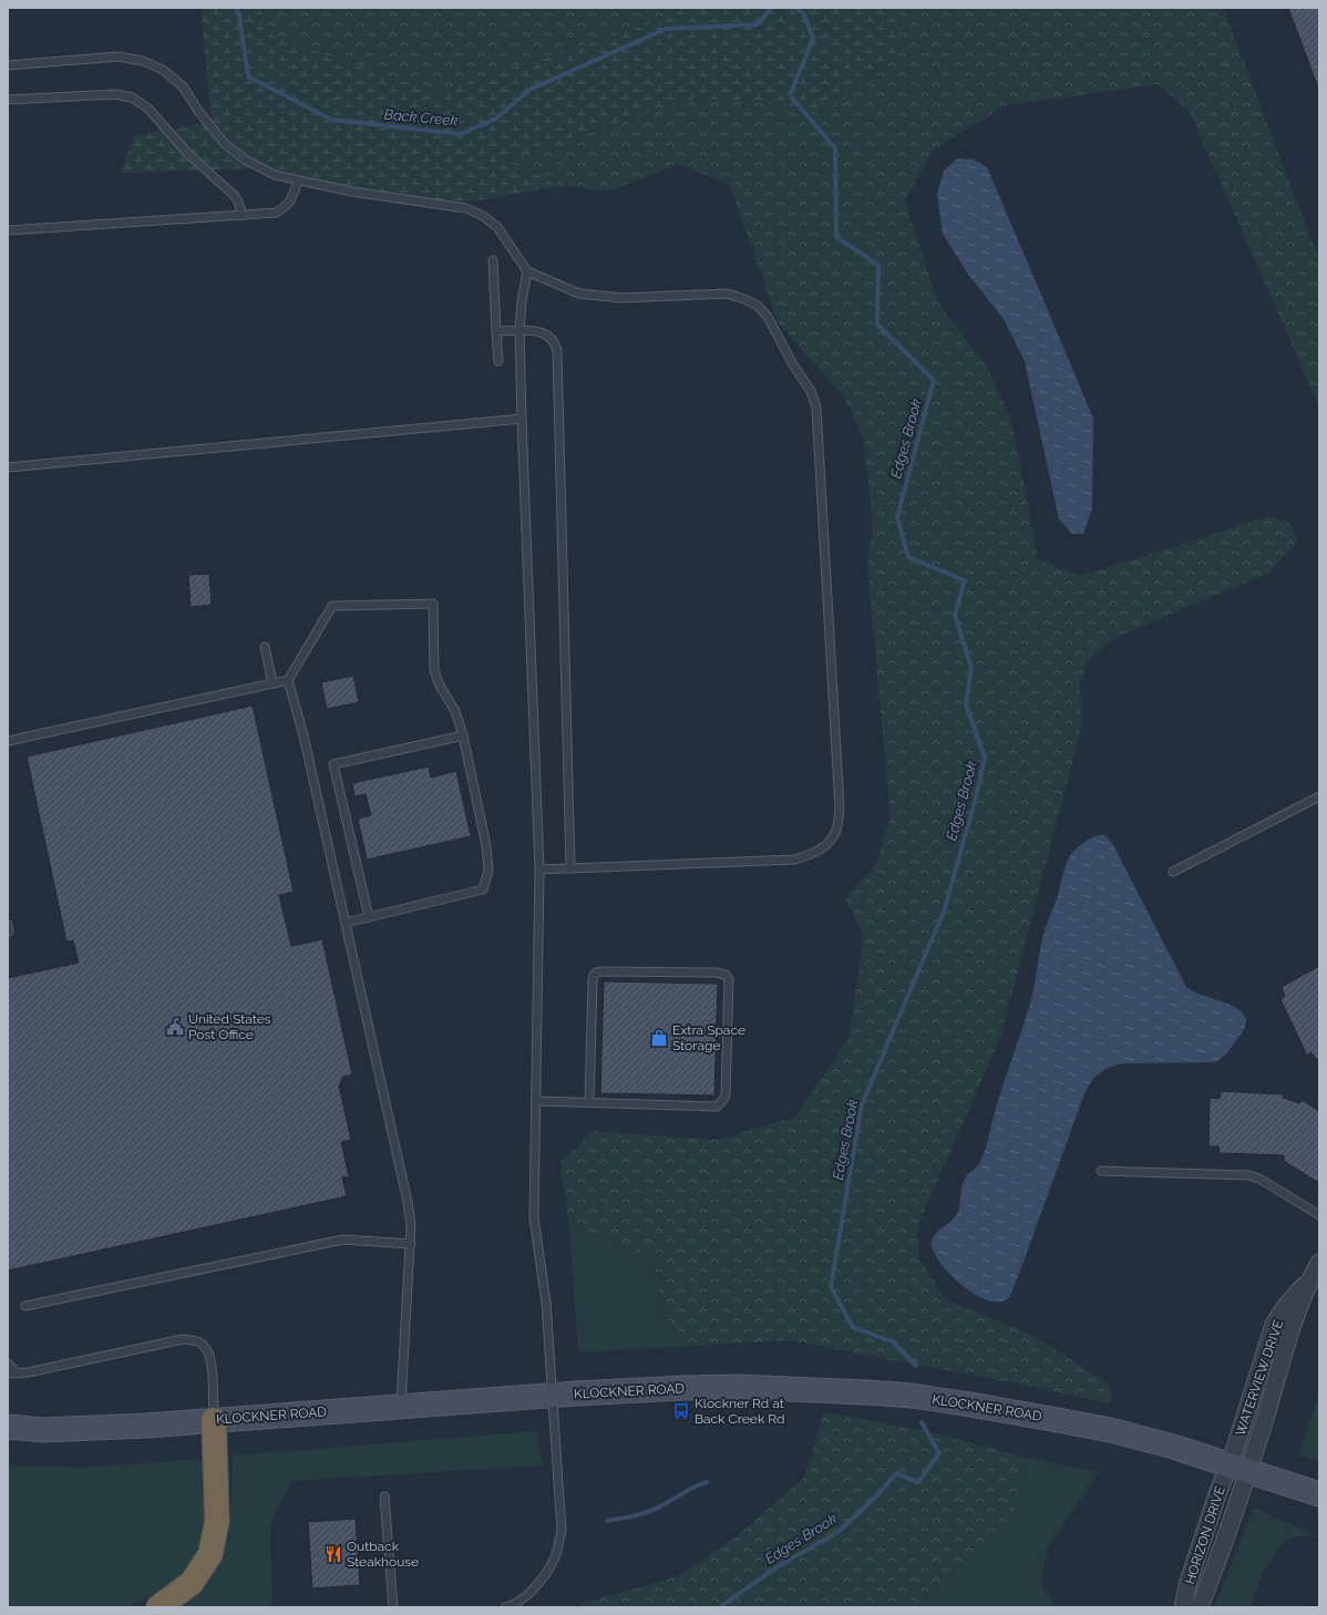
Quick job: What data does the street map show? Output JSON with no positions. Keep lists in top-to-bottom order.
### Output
{
  "streets": {
    "main road": ["KLOCKNER ROAD"],
    "street": ["WATERVIEW DRIVE", "HORIZON DRIVE"]
  },
  "crossings": [
    ["WATERVIEW DRIVE", "KLOCKNER ROAD"],
    ["WATERVIEW DRIVE", "HORIZON DRIVE"],
    ["KLOCKNER ROAD", "HORIZON DRIVE"]
  ],
  "water": ["Back Creek", "Edges Brook"],
  "places": {
    "public building": ["United States Post Office"],
    "shop": ["Extra Space Storage"],
    "bus stop": ["Klockner Rd at Back Creek Rd"],
    "restaurant": ["Outback Steakhouse"]
  }
}
